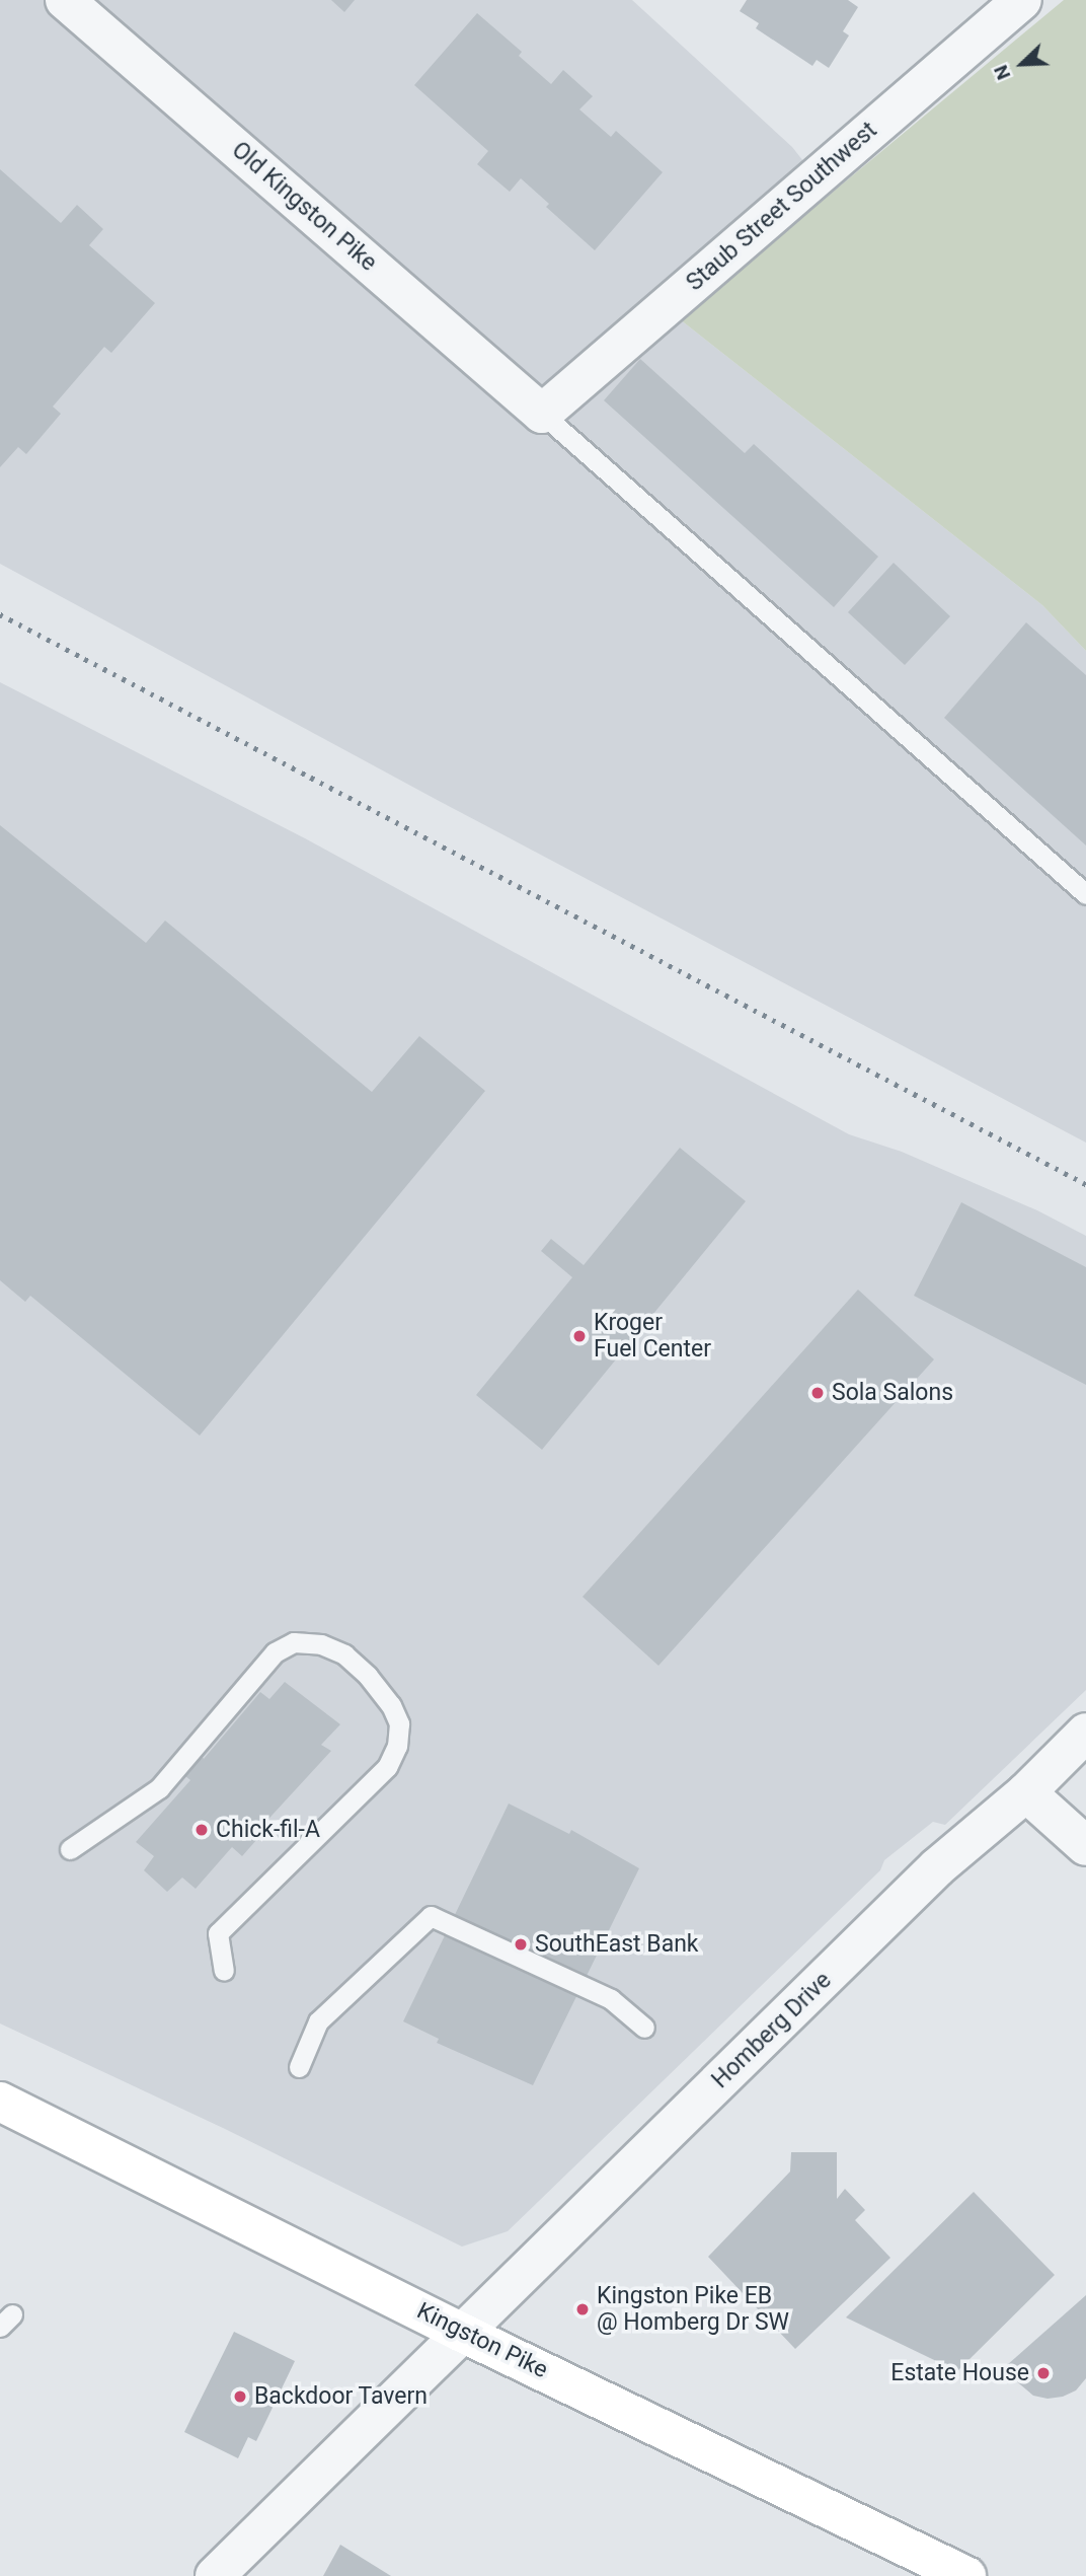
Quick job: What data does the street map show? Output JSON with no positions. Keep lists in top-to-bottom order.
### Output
{
  "streets": {
    "main road": ["Kingston Pike"],
    "street": ["Old Kingston Pike", "Staub Street Southwest", "Homberg Drive"]
  },
  "crossings": [
    ["Old Kingston Pike", "Staub Street Southwest"],
    ["Homberg Drive", "Kingston Pike"]
  ],
  "places": [
    "Kroger Fuel Center",
    "Sola Salons",
    "Chick-fil-A",
    "SouthEast Bank",
    "Kingston Pike EB @ Homberg Dr SW",
    "Estate House",
    "Backdoor Tavern"
  ],
  "north": "bottom left"
}
